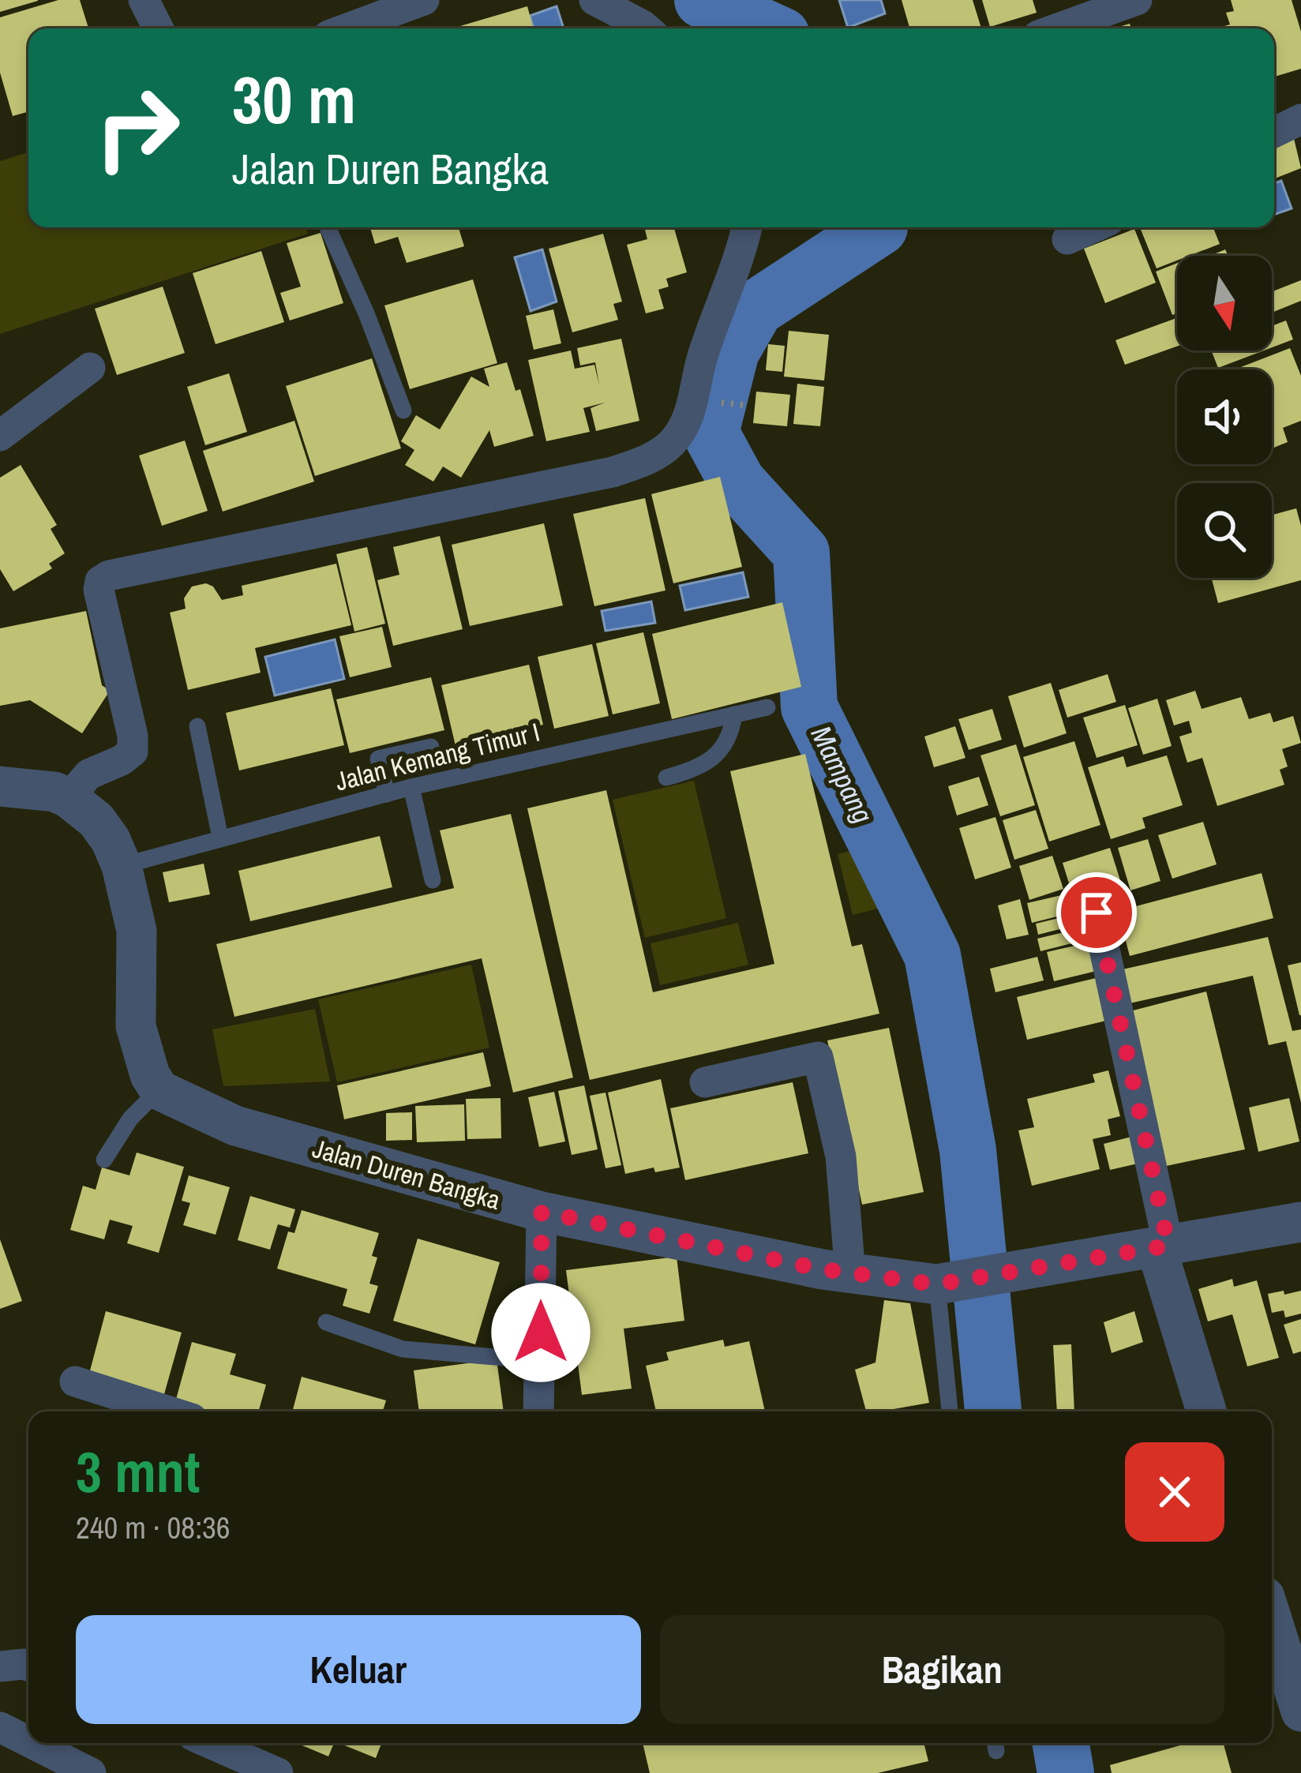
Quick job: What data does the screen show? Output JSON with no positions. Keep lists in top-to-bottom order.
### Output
{
  "streets": {
    "street": ["Jalan Duren Bangka"],
    "lane": ["Jalan Kemang Timur I"]
  },
  "water": ["Mampang"],
  "north": "bottom",
  "page": {
    "turn": ["30 m", "Jalan Duren Bangka"],
    "heading": ["3 mnt", "240 m · 08:36"],
    "buttons": ["Keluar", "Bagikan"]
  }
}
